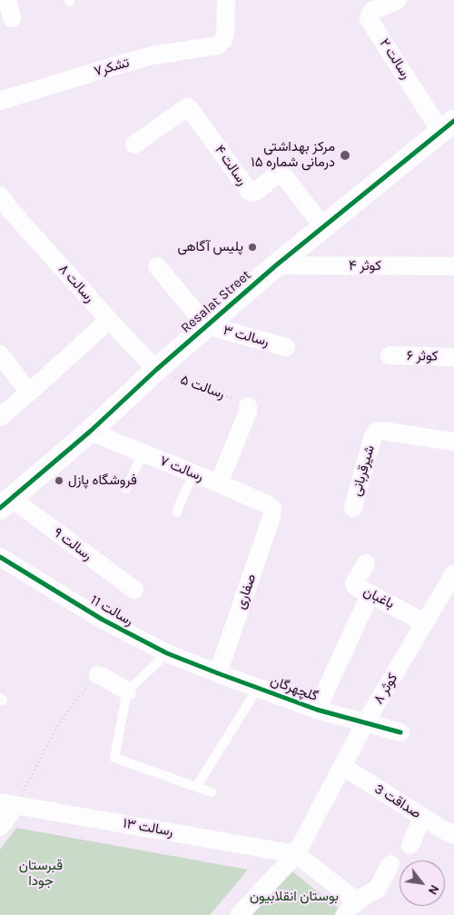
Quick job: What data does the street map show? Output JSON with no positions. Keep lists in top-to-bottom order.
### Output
{
  "streets": {
    "street": [
      "رسالت ۲",
      "تشکر۷",
      "رسالت ۴",
      "کوثر ۴",
      "رسالت ۸",
      "Resalat Street",
      "رسالت ۳",
      "کوثر ۶",
      "رسالت ۷",
      "شیرقربانی",
      "رسالت ۹",
      "صفاری",
      "باغبان",
      "رسالت 11",
      "گلچهرگان",
      "کوثر ۸",
      "صداقت 3",
      "رسالت ۱۳"
    ],
    "path": ["رسالت ۵"]
  },
  "crossings": [
    ["رسالت ۲", "Resalat Street"],
    ["رسالت ۴", "Resalat Street"],
    ["کوثر ۴", "Resalat Street"],
    ["رسالت ۸", "Resalat Street"],
    ["رسالت ۸", "رسالت ۵"],
    ["Resalat Street", "رسالت ۳"],
    ["Resalat Street", "رسالت ۵"],
    ["Resalat Street", "رسالت ۷"],
    ["Resalat Street", "رسالت ۹"],
    ["رسالت ۷", "صفاری"],
    ["صفاری", "رسالت 11"],
    ["صفاری", "گلچهرگان"],
    ["باغبان", "کوثر ۸"],
    ["رسالت 11", "گلچهرگان"],
    ["گلچهرگان", "کوثر ۸"],
    ["کوثر ۸", "صداقت 3"],
    ["کوثر ۸", "رسالت ۱۳"]
  ],
  "parks": ["قبرستان جودا", "بوستان انقلابیون"],
  "places": ["مرکز بهداشتی درمانی شماره ۱۵", "پلیس آگاهی", "فروشگاه پازل"],
  "north": "bottom right"
}
